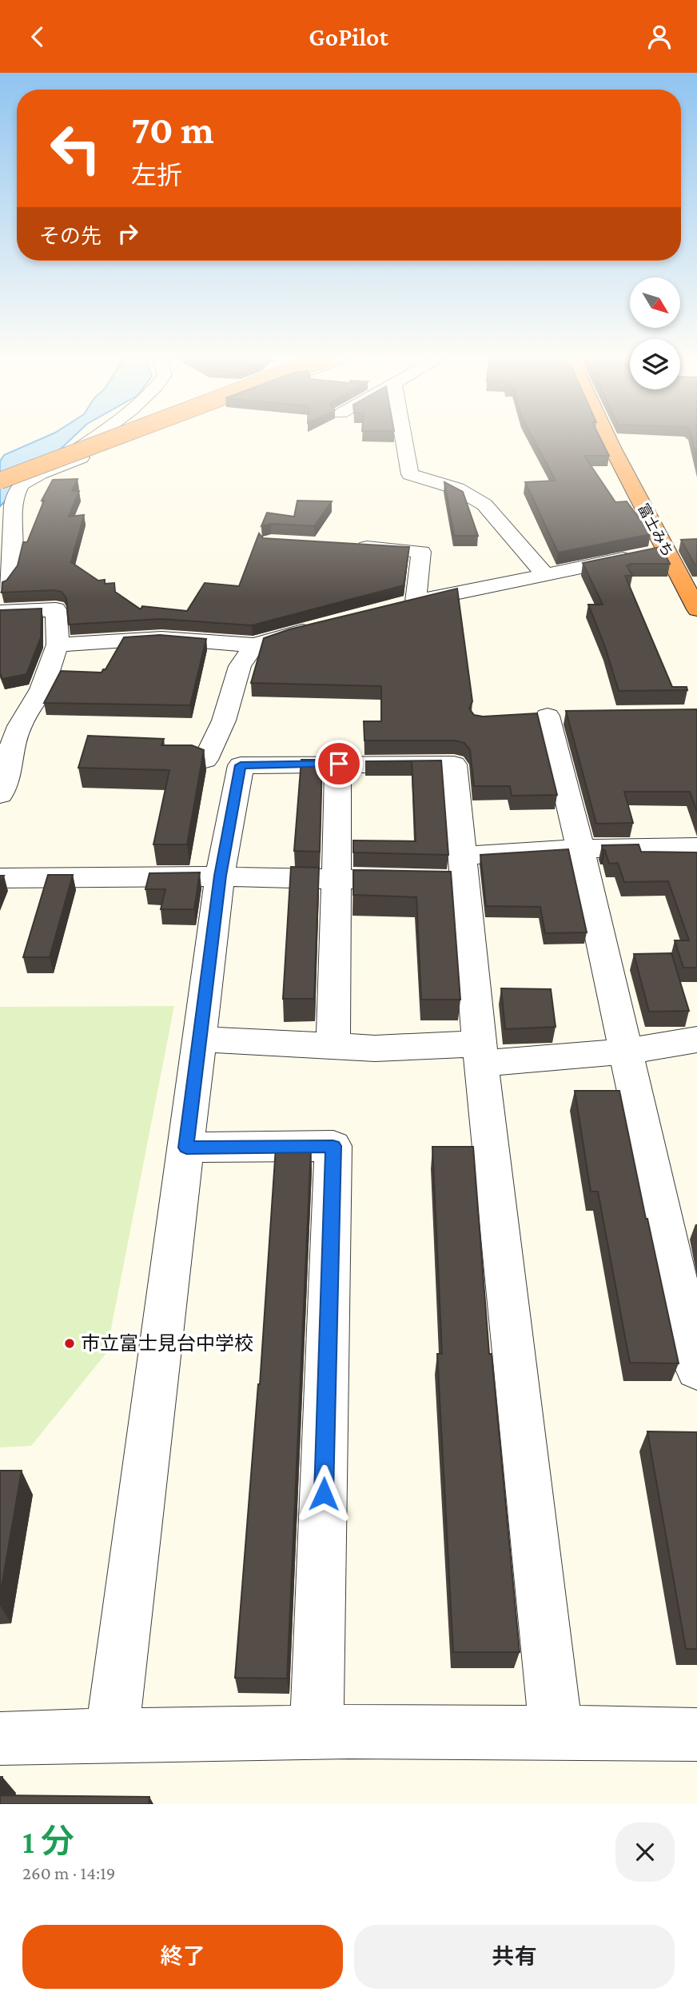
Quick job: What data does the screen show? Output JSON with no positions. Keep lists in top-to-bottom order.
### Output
{
  "streets": {
    "highway": ["富士みち"]
  },
  "places": ["市立富士見台中学校"],
  "north": "bottom right",
  "page": {
    "header": "GoPilot",
    "turn": ["70 m", "左折"],
    "then": "その先",
    "heading": ["1 分", "260 m · 14:19"],
    "buttons": ["終了", "共有"]
  }
}
